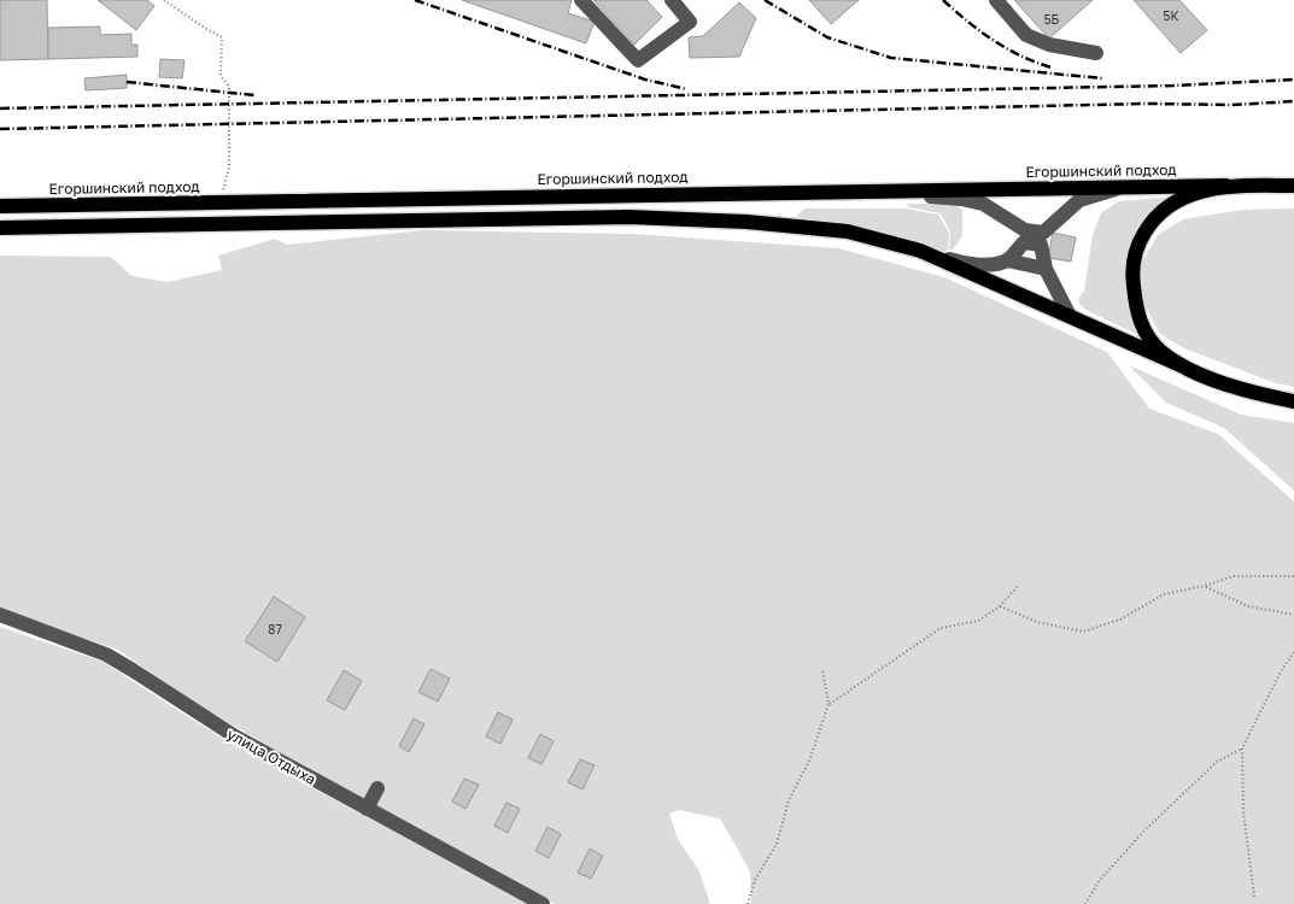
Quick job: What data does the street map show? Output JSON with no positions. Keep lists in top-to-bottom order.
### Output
{
  "streets": {
    "main road": ["Егоршинский подход"],
    "street": ["улица Отдыха"]
  },
  "house_numbers": ["5К", "5Б", "87"]
}
